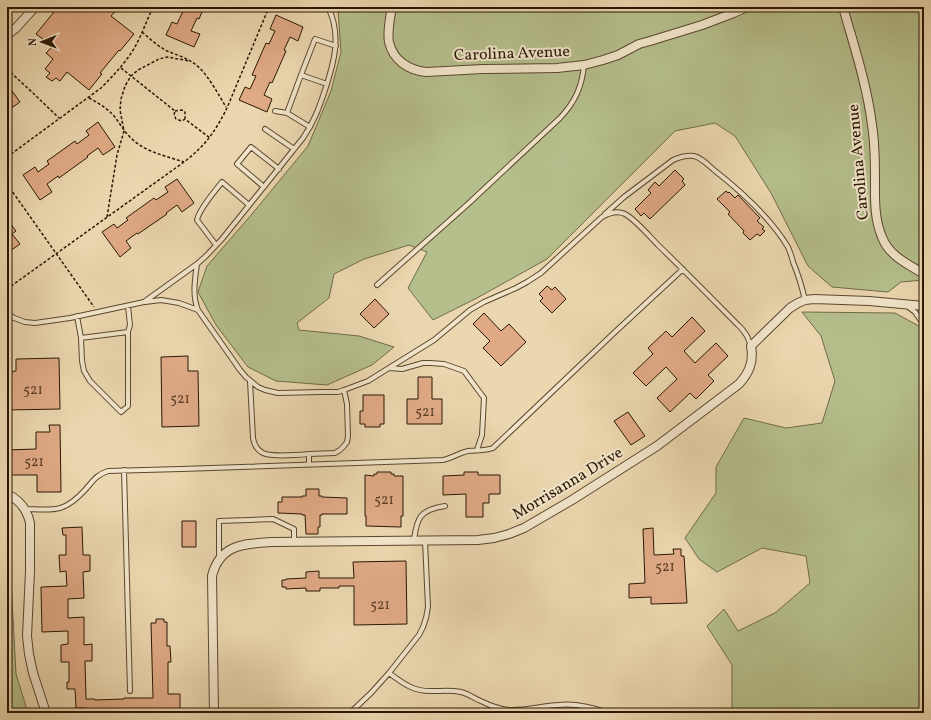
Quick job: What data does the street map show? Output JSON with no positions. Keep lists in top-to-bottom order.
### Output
{
  "streets": {
    "street": ["Carolina Avenue", "Morrisanna Drive"]
  },
  "house_numbers": [
    "521",
    "521",
    "521",
    "521",
    "521",
    "521",
    "521"
  ],
  "north": "left"
}
